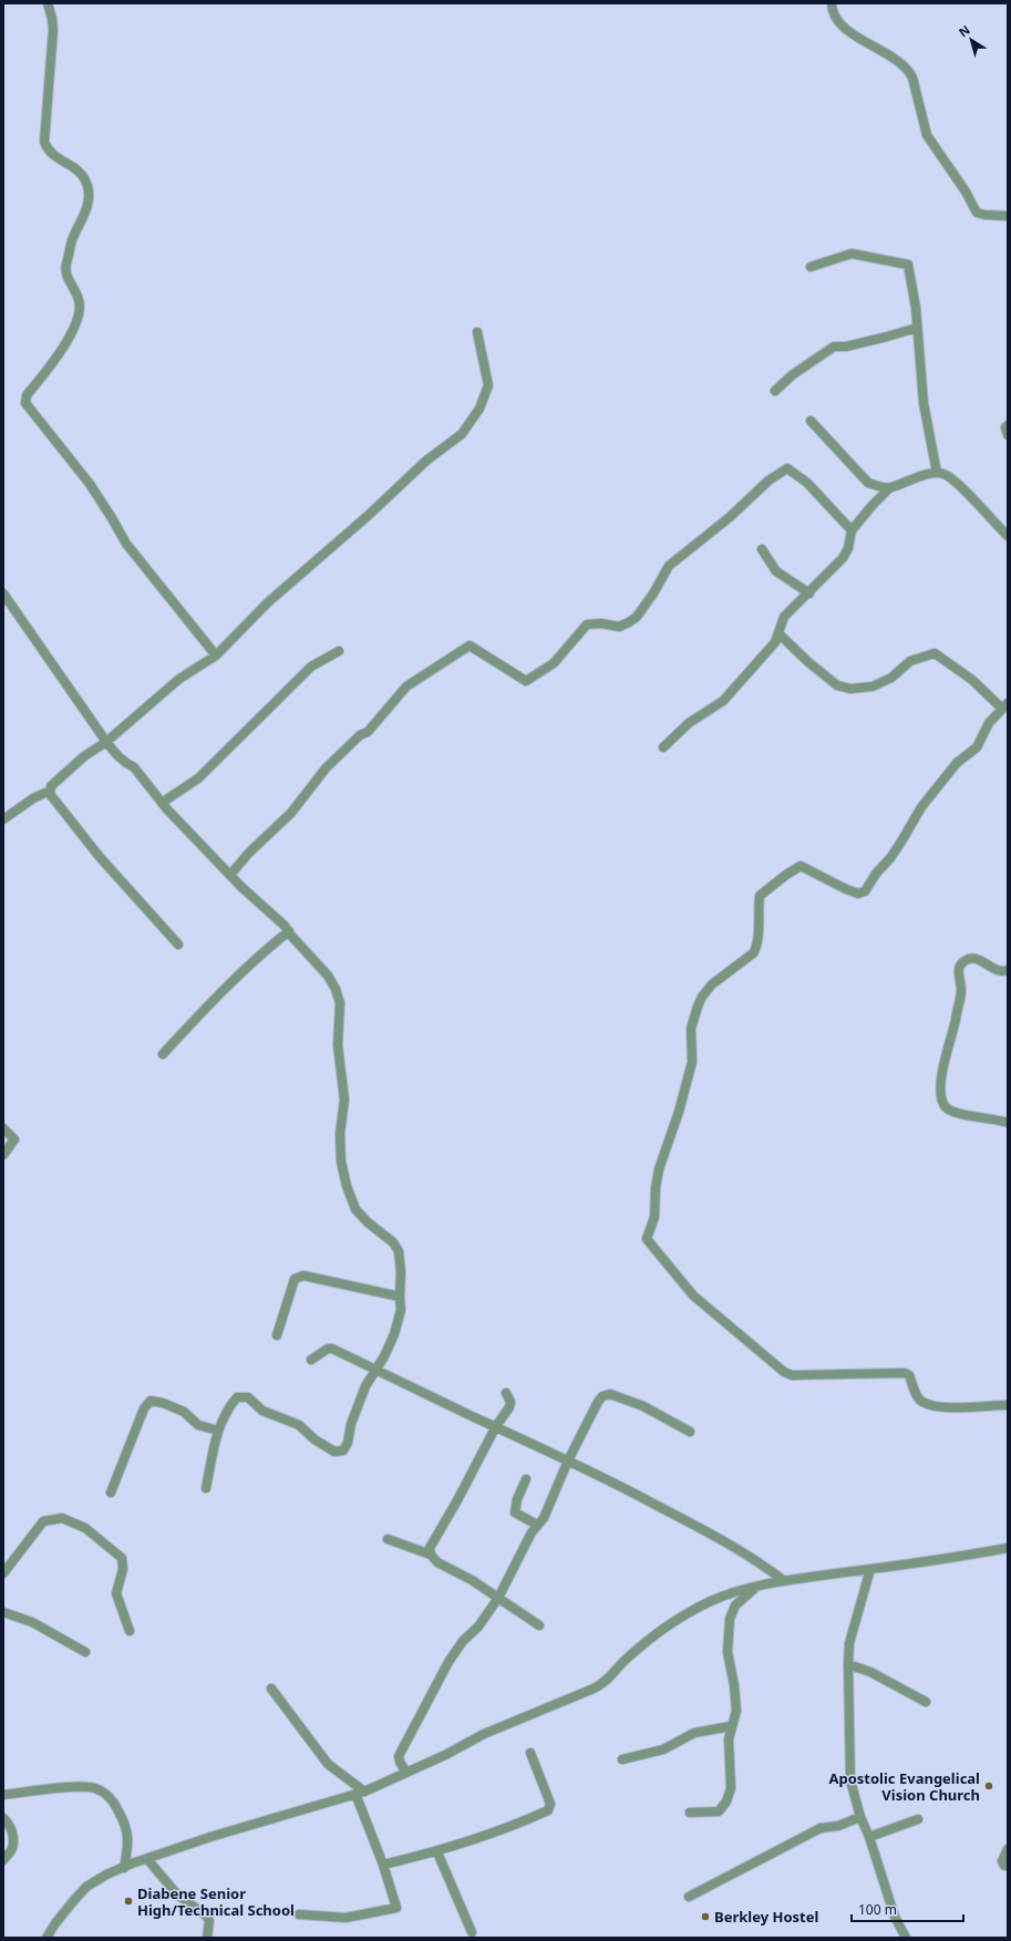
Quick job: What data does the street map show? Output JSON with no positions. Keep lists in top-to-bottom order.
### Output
{
  "places": ["Apostolic Evangelical Vision Church", "Diabene Senior High/Technical School", "Berkley Hostel"],
  "scale_bar": "100 m",
  "north": "top left"
}
